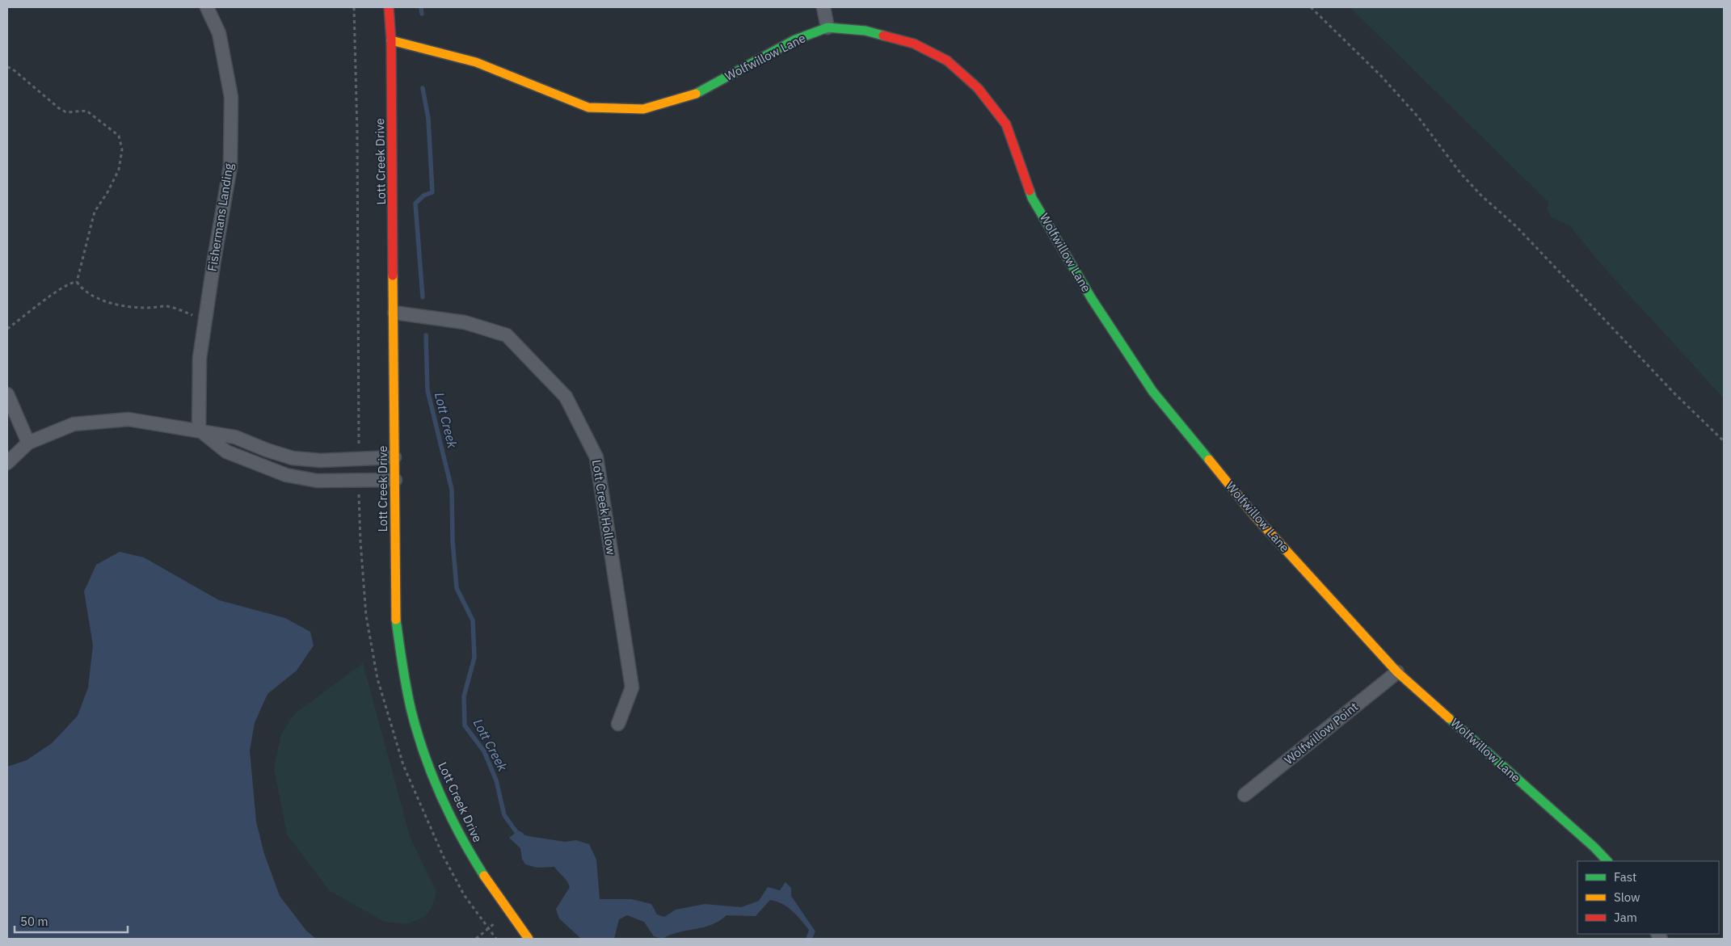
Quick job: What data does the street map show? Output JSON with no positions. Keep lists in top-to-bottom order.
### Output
{
  "streets": {
    "street": [
      "Wolfwillow Lane",
      "Lott Creek Drive",
      "Fishermans Landing",
      "Lott Creek Hollow",
      "Wolfwillow Point"
    ]
  },
  "crossings": [
    ["Wolfwillow Lane", "Lott Creek Drive"],
    ["Wolfwillow Lane", "Wolfwillow Point"],
    ["Lott Creek Drive", "Lott Creek Hollow"]
  ],
  "water": ["Lott Creek"],
  "legend": ["Fast", "Slow", "Jam"],
  "scale_bar": "50 m"
}
